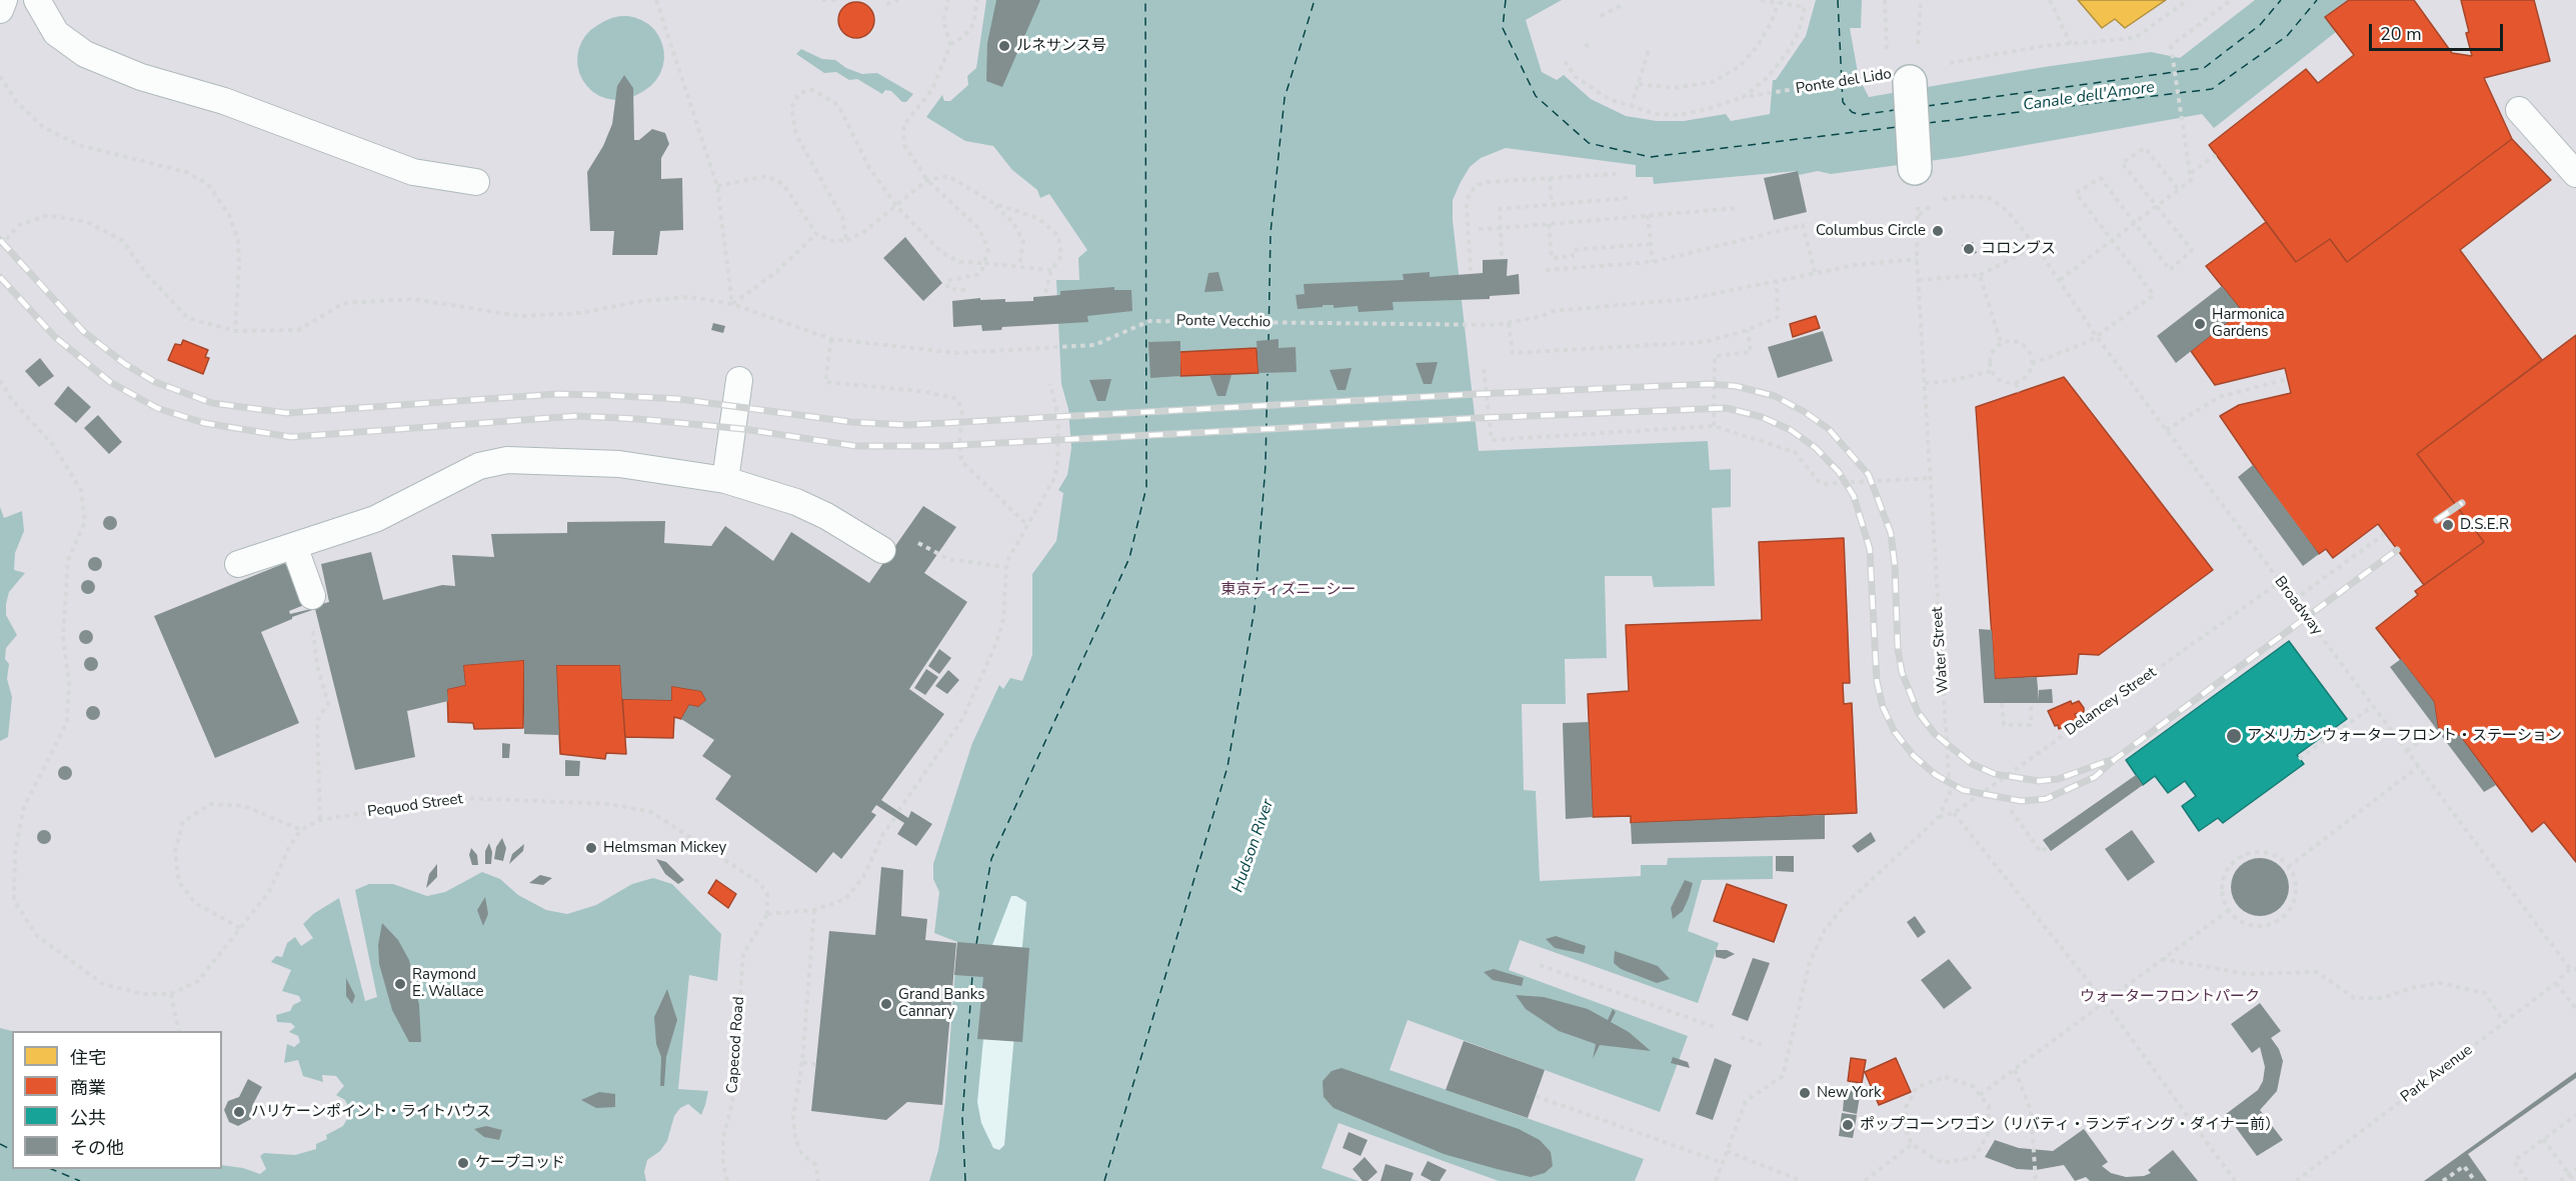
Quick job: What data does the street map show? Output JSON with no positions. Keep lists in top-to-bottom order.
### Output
{
  "streets": {
    "path": [
      "Ponte del Lido",
      "Ponte Vecchio",
      "Broadway",
      "Water Street",
      "Delancey Street",
      "Pequod Street",
      "Capecod Road",
      "Park Avenue"
    ]
  },
  "crossings": [
    ["Ponte Vecchio", "Water Street"],
    ["Broadway", "Water Street"],
    ["Broadway", "Delancey Street"],
    ["Broadway", "Park Avenue"],
    ["Water Street", "Delancey Street"],
    ["Pequod Street", "Capecod Road"]
  ],
  "water": ["Canale dell'Amore", "Hudson River"],
  "parks": ["東京ディズニーシー", "ウォーターフロントパーク"],
  "places": [
    "ルネサンス号",
    "Columbus Circle",
    "コロンブス",
    "Harmonica Gardens",
    "D.S.E.R",
    "アメリカンウォーターフロント・ステーション",
    "Helmsman Mickey",
    "Raymond E. Wallace",
    "Grand Banks Cannary",
    "New York",
    "ハリケーンポイント・ライトハウス",
    "ポップコーンワゴン（リバティ・ランディング・ダイナー前）",
    "ケープコッド"
  ],
  "legend": [
    "住宅",
    "商業",
    "公共",
    "その他"
  ],
  "scale_bar": "20 m"
}
